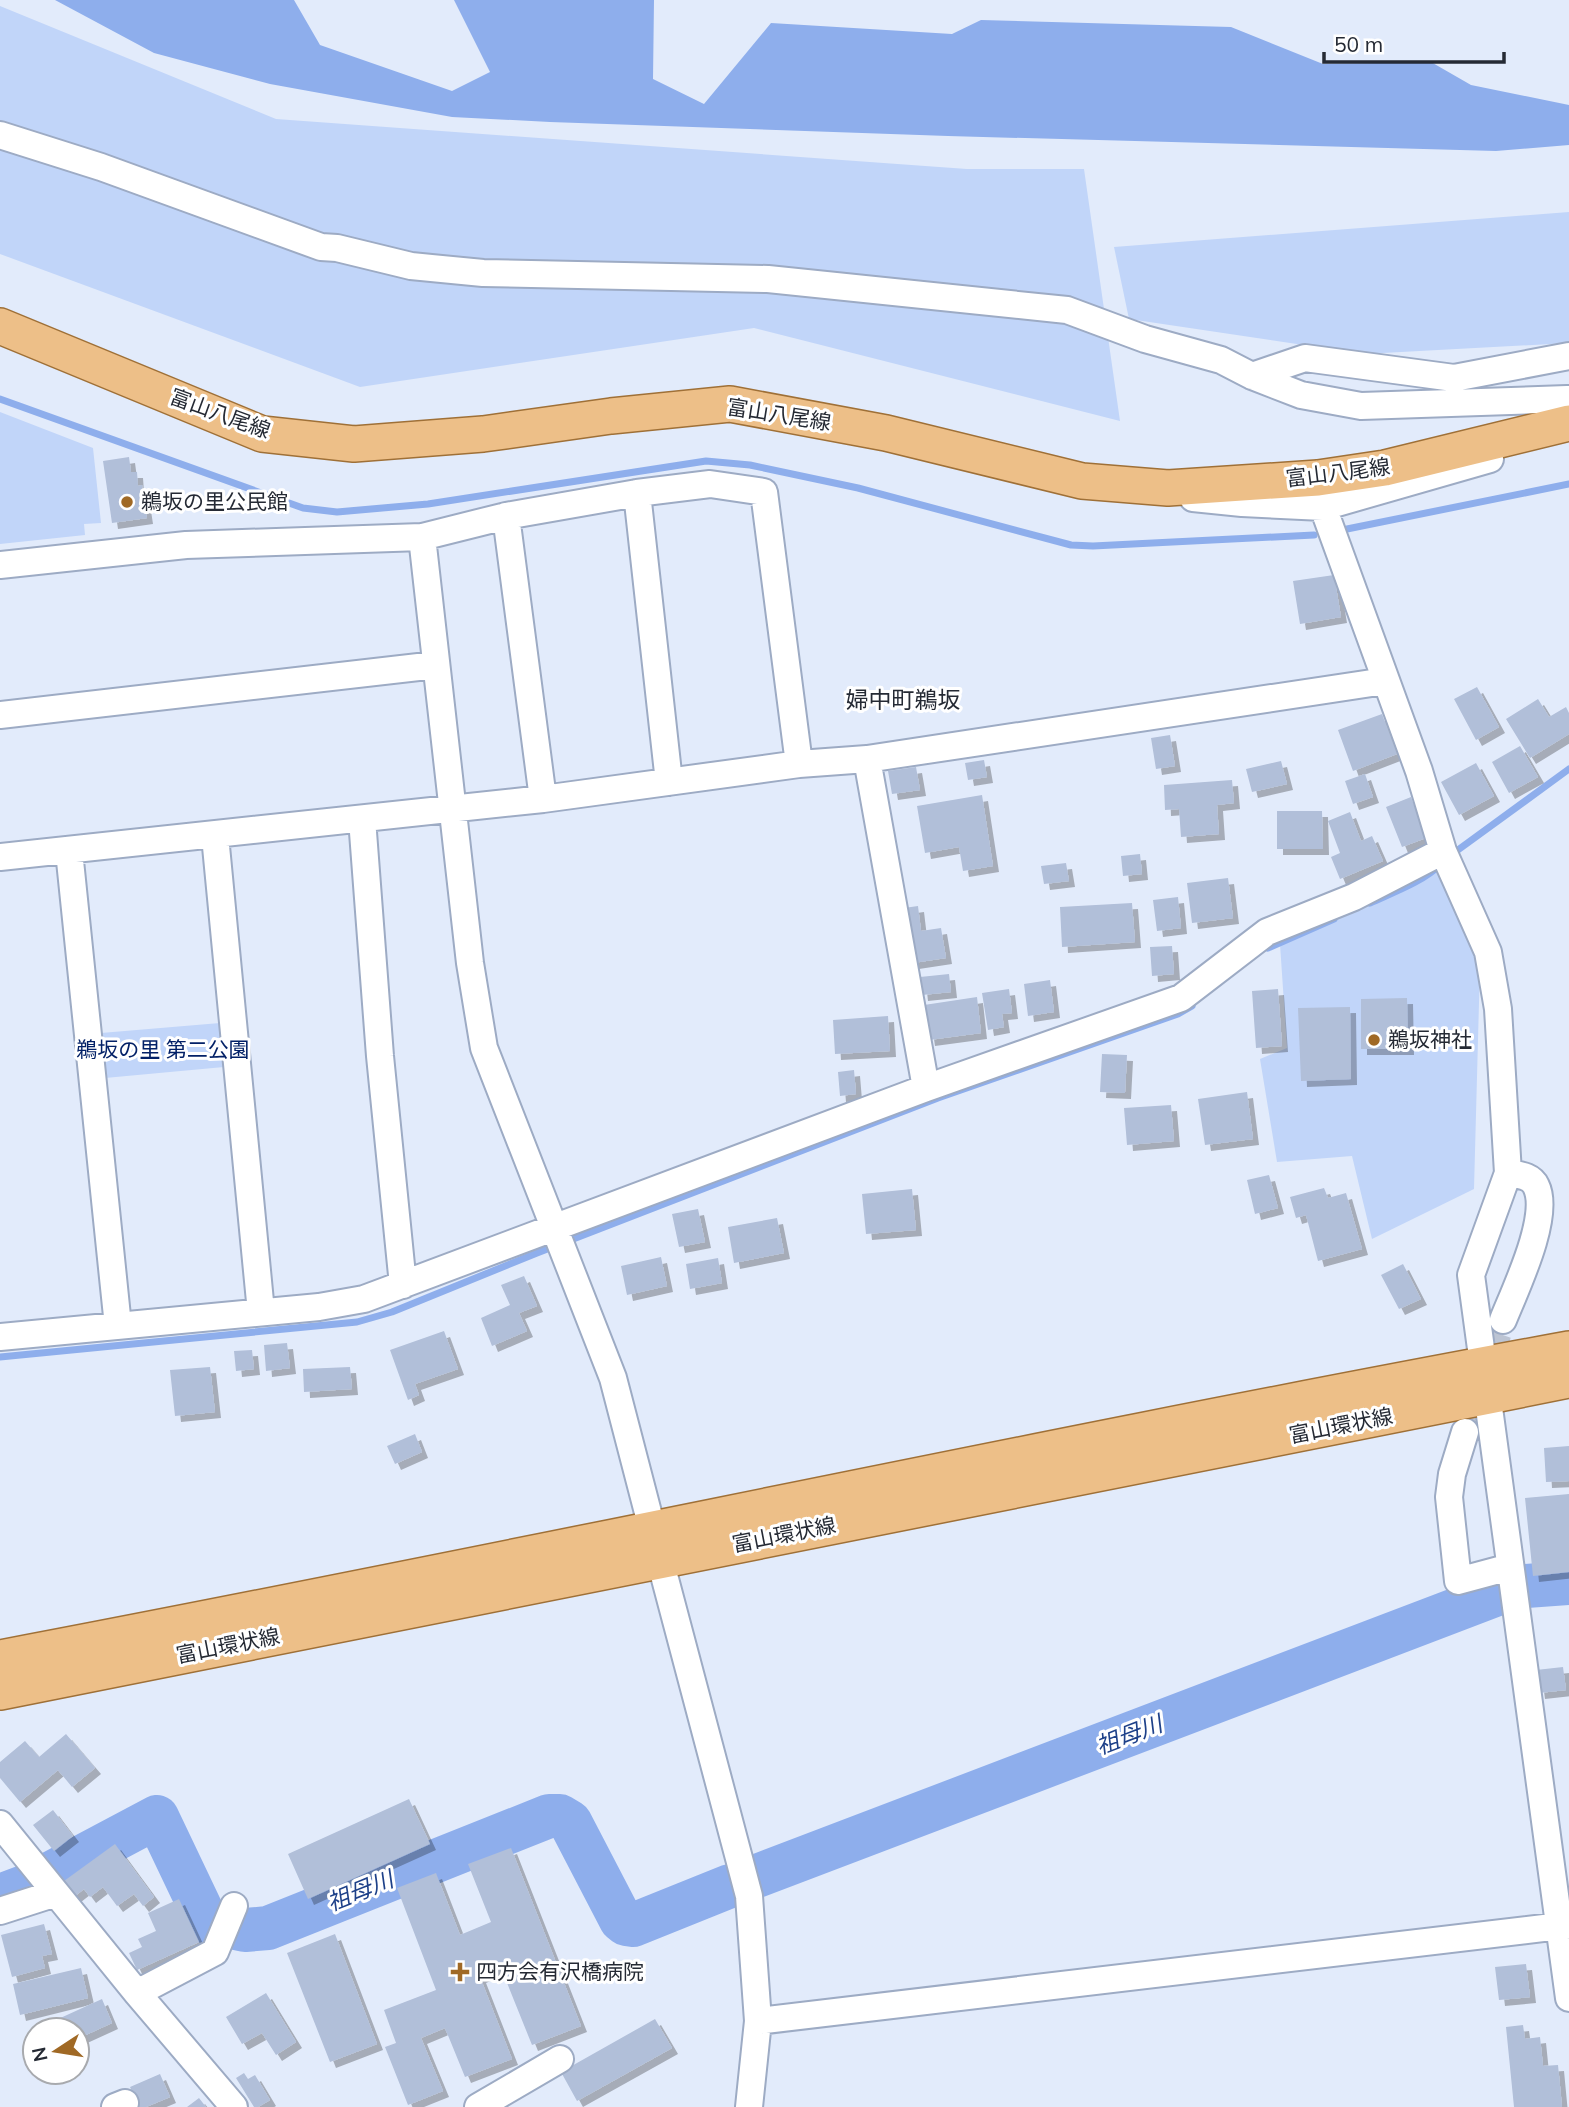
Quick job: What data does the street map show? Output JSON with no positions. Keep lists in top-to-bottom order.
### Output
{
  "streets": {
    "main road": ["富山八尾線", "富山環状線"]
  },
  "districts": ["婦中町鵜坂"],
  "water": ["祖母川"],
  "parks": ["鵜坂の里 第二公園"],
  "places": {
    "other": ["鵜坂の里公民館", "鵜坂神社"],
    "health": ["四方会有沢橋病院"]
  },
  "scale_bar": "50 m",
  "north": "left"
}
